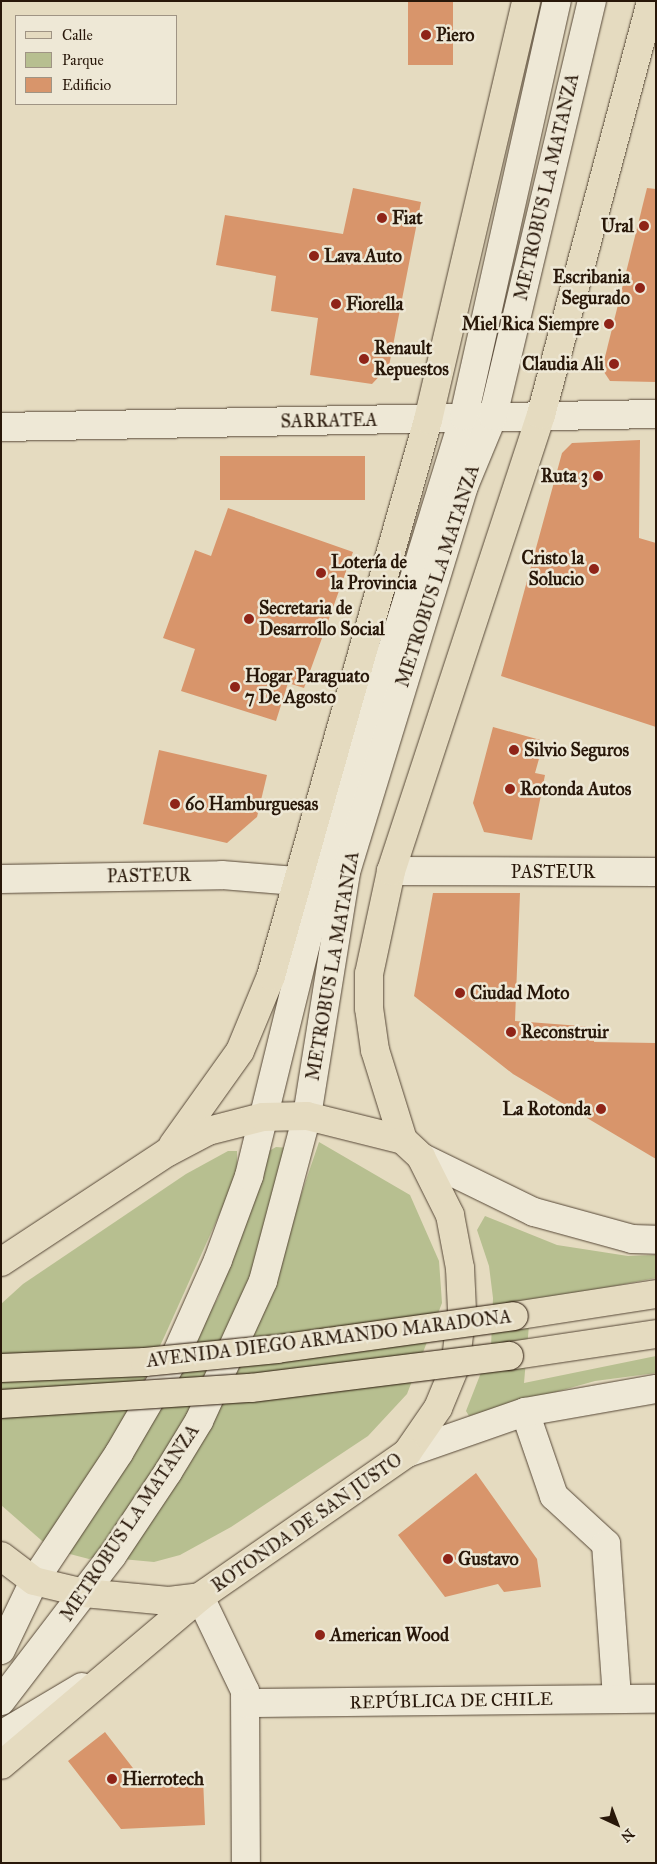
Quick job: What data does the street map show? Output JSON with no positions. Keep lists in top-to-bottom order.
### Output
{
  "streets": {
    "main road": ["AVENIDA DIEGO ARMANDO MARADONA", "ROTONDA DE SAN JUSTO"],
    "street": [
      "METROBUS LA MATANZA",
      "SARRATEA",
      "PASTEUR",
      "REPÚBLICA DE CHILE"
    ]
  },
  "crossings": [
    ["METROBUS LA MATANZA", "SARRATEA"],
    ["METROBUS LA MATANZA", "ROTONDA DE SAN JUSTO"],
    ["SARRATEA", "ROTONDA DE SAN JUSTO"],
    ["PASTEUR", "ROTONDA DE SAN JUSTO"]
  ],
  "places": [
    "Piero",
    "Fiat",
    "Ural",
    "Lava Auto",
    "Escribania Segurado",
    "Fiorella",
    "Miel Rica Siempre",
    "Renault Repuestos",
    "Claudia Ali",
    "Ruta 3",
    "Cristo la Solucio",
    "Lotería de la Provincia",
    "Secretaria de Desarrollo Social",
    "Hogar Paraguato 7 De Agosto",
    "Silvio Seguros",
    "Rotonda Autos",
    "60 Hamburguesas",
    "Ciudad Moto",
    "Reconstruir",
    "La Rotonda",
    "Gustavo",
    "American Wood",
    "Hierrotech"
  ],
  "legend": ["Calle", "Parque", "Edificio"],
  "north": "bottom right"
}
